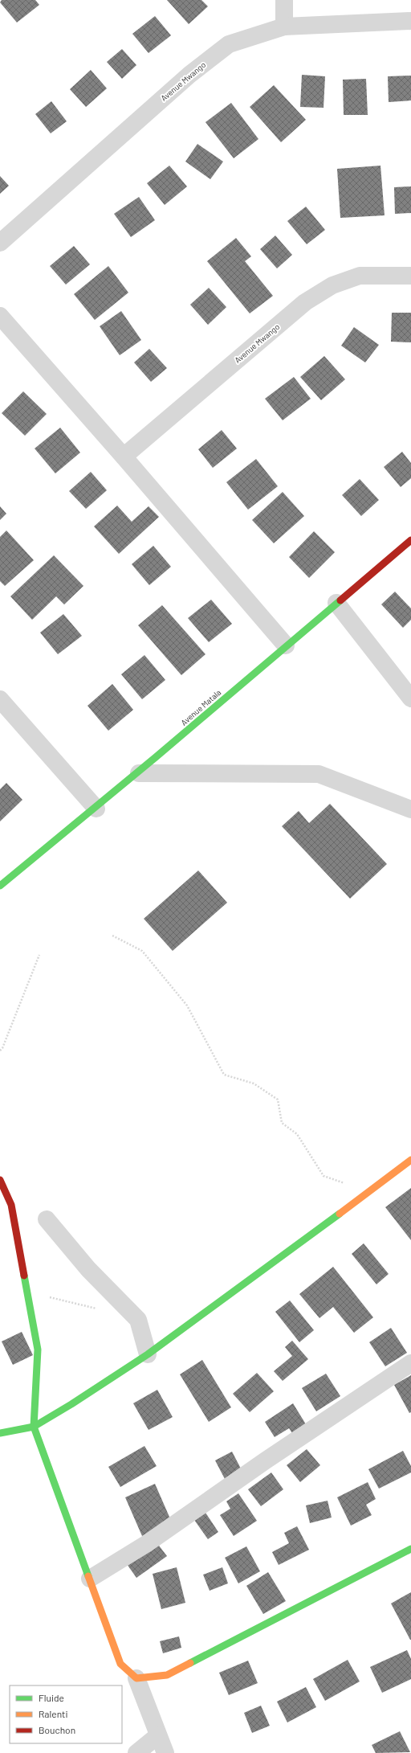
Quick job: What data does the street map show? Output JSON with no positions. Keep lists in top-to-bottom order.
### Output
{
  "streets": {
    "street": ["Avenue Mwango", "Avenue Matala"]
  },
  "legend": ["Fluide", "Ralenti", "Bouchon"]
}
